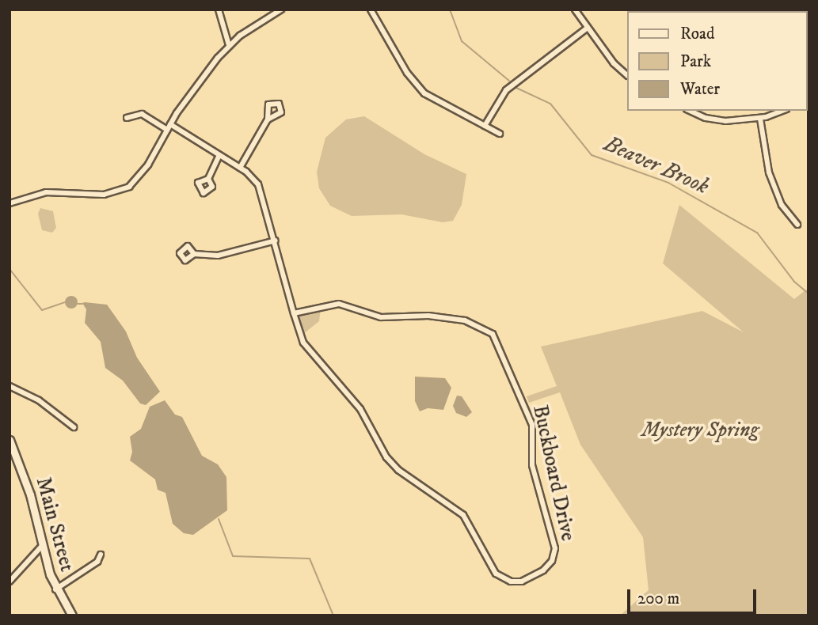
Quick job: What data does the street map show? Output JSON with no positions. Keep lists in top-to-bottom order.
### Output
{
  "streets": {
    "main road": ["Main Street"],
    "street": ["Buckboard Drive"]
  },
  "water": ["Beaver Brook"],
  "parks": ["Mystery Spring"],
  "legend": ["Road", "Park", "Water"],
  "scale_bar": "200 m"
}
